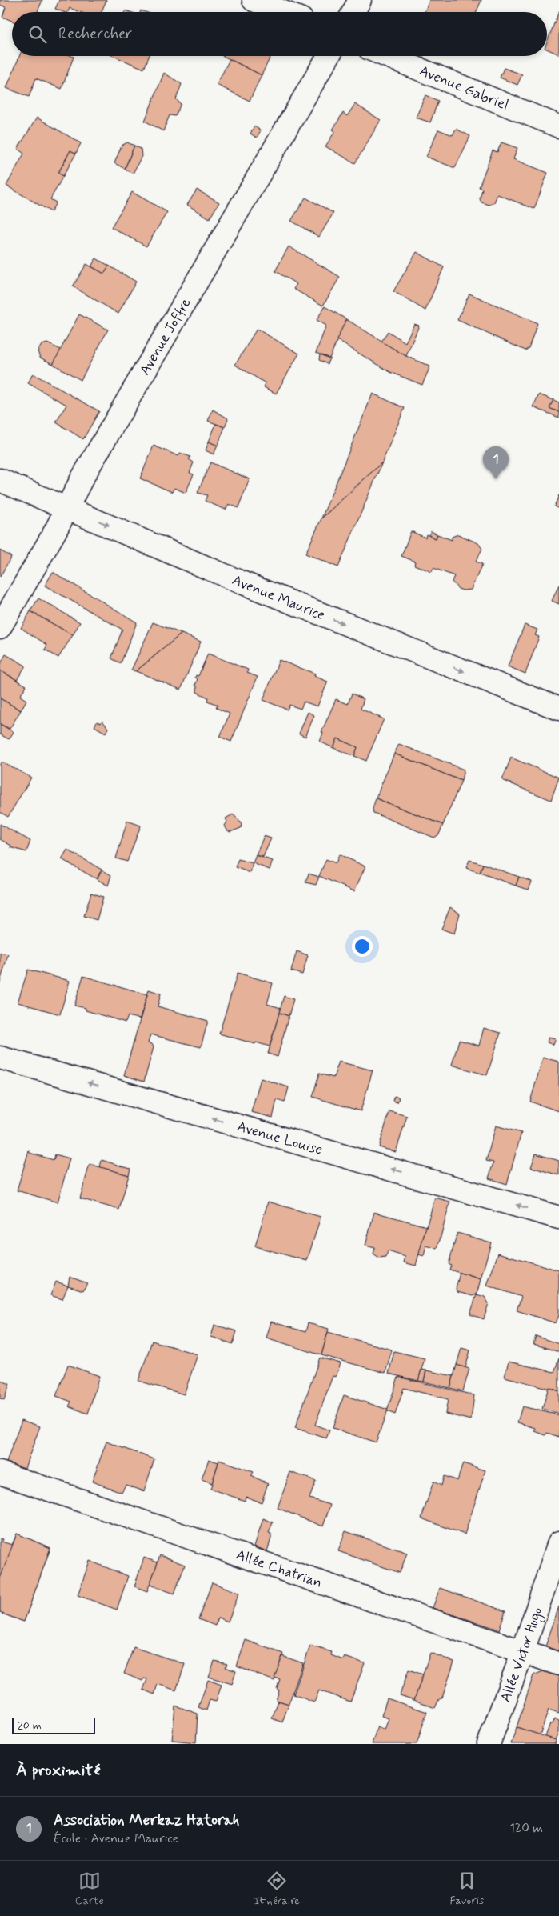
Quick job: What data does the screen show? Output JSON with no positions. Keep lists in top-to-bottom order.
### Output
{
  "streets": {
    "street": [
      "Avenue Gabriel",
      "Avenue Joffre",
      "Avenue Maurice",
      "Avenue Louise",
      "Allée Chatrian",
      "Allée Victor Hugo"
    ]
  },
  "crossings": [
    ["Avenue Joffre", "Avenue Maurice"],
    ["Allée Chatrian", "Allée Victor Hugo"]
  ],
  "one_way": ["Avenue Maurice", "Avenue Louise"],
  "scale_bar": "20 m",
  "page": {
    "search": "Rechercher",
    "pins": "1",
    "scale": "20 m",
    "heading": "À proximité",
    "list": [
      {
        "mark": "1",
        "name": "Association Merkaz Hatorah",
        "note": "École · Avenue Maurice",
        "value": "120 m"
      }
    ],
    "nav": ["Carte", "Itinéraire", "Favoris"]
  }
}
